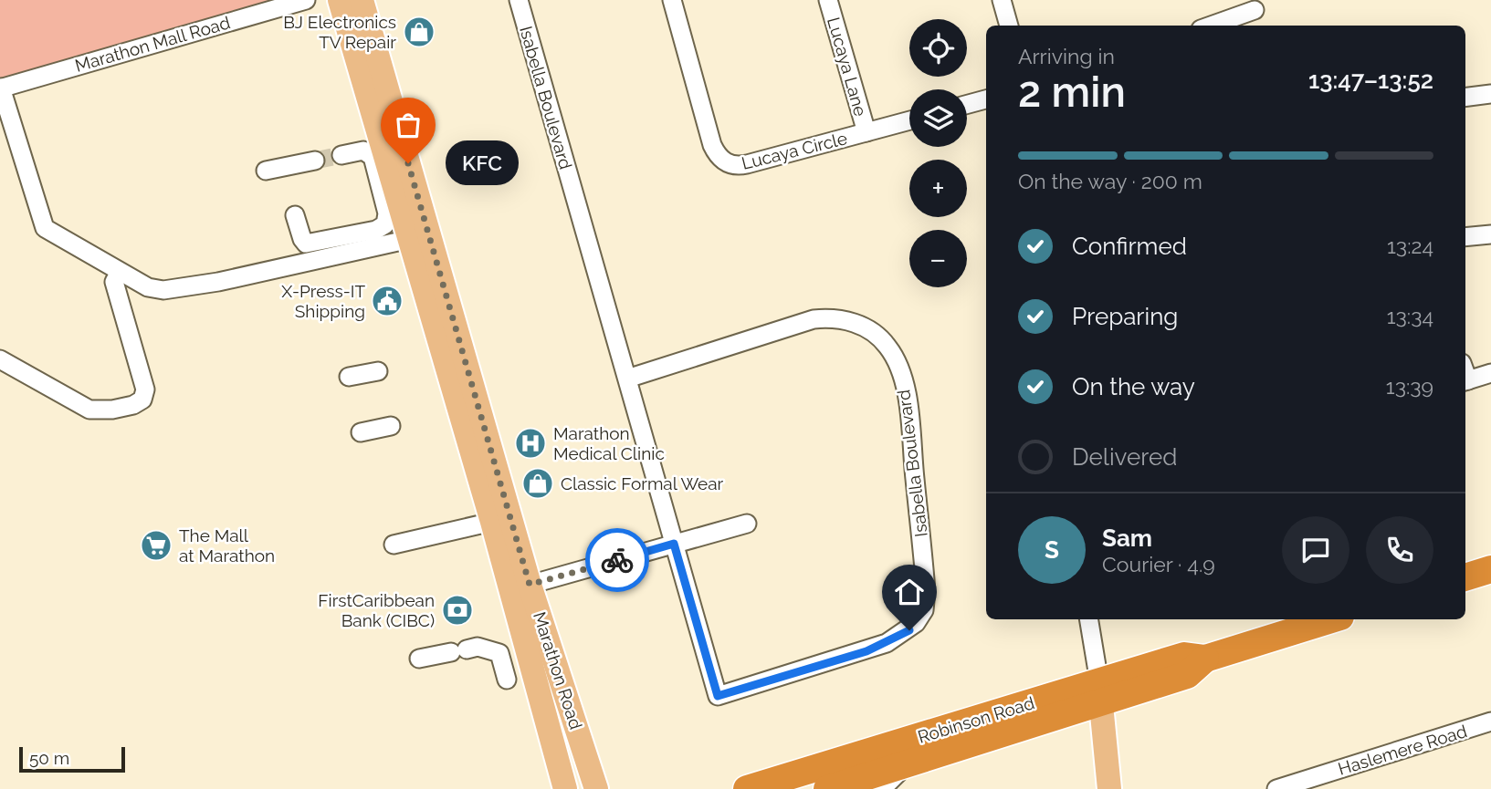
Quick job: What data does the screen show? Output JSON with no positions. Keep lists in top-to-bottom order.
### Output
{
  "streets": {
    "highway": ["Robinson Road"],
    "main road": ["Marathon Road"],
    "street": [
      "Marathon Mall Road",
      "Lucaya Lane",
      "Isabella Boulevard",
      "Lucaya Circle",
      "Haslemere Road"
    ]
  },
  "crossings": [
    ["Lucaya Lane", "Lucaya Circle"]
  ],
  "places": {
    "shop": ["BJ Electronics TV Repair", "Classic Formal Wear"],
    "other": ["KFC"],
    "public building": ["X-Press-IT Shipping"],
    "hospital": ["Marathon Medical Clinic"],
    "supermarket": ["The Mall at Marathon"],
    "bank": ["FirstCaribbean Bank (CIBC)"]
  },
  "scale_bar": "50 m",
  "page": {
    "map_buttons": ["+", "−"],
    "heading": ["2 min", "Arriving in", "13:47–13:52"],
    "panel": ["Sam", "Courier · 4.9"],
    "bar": "On the way · 200 m",
    "bubble": "KFC",
    "list": [
      ["Confirmed", "13:24"],
      ["Preparing", "13:34"],
      ["On the way", "13:39"],
      "Delivered"
    ],
    "round": "S",
    "scale": "50 m"
  }
}
